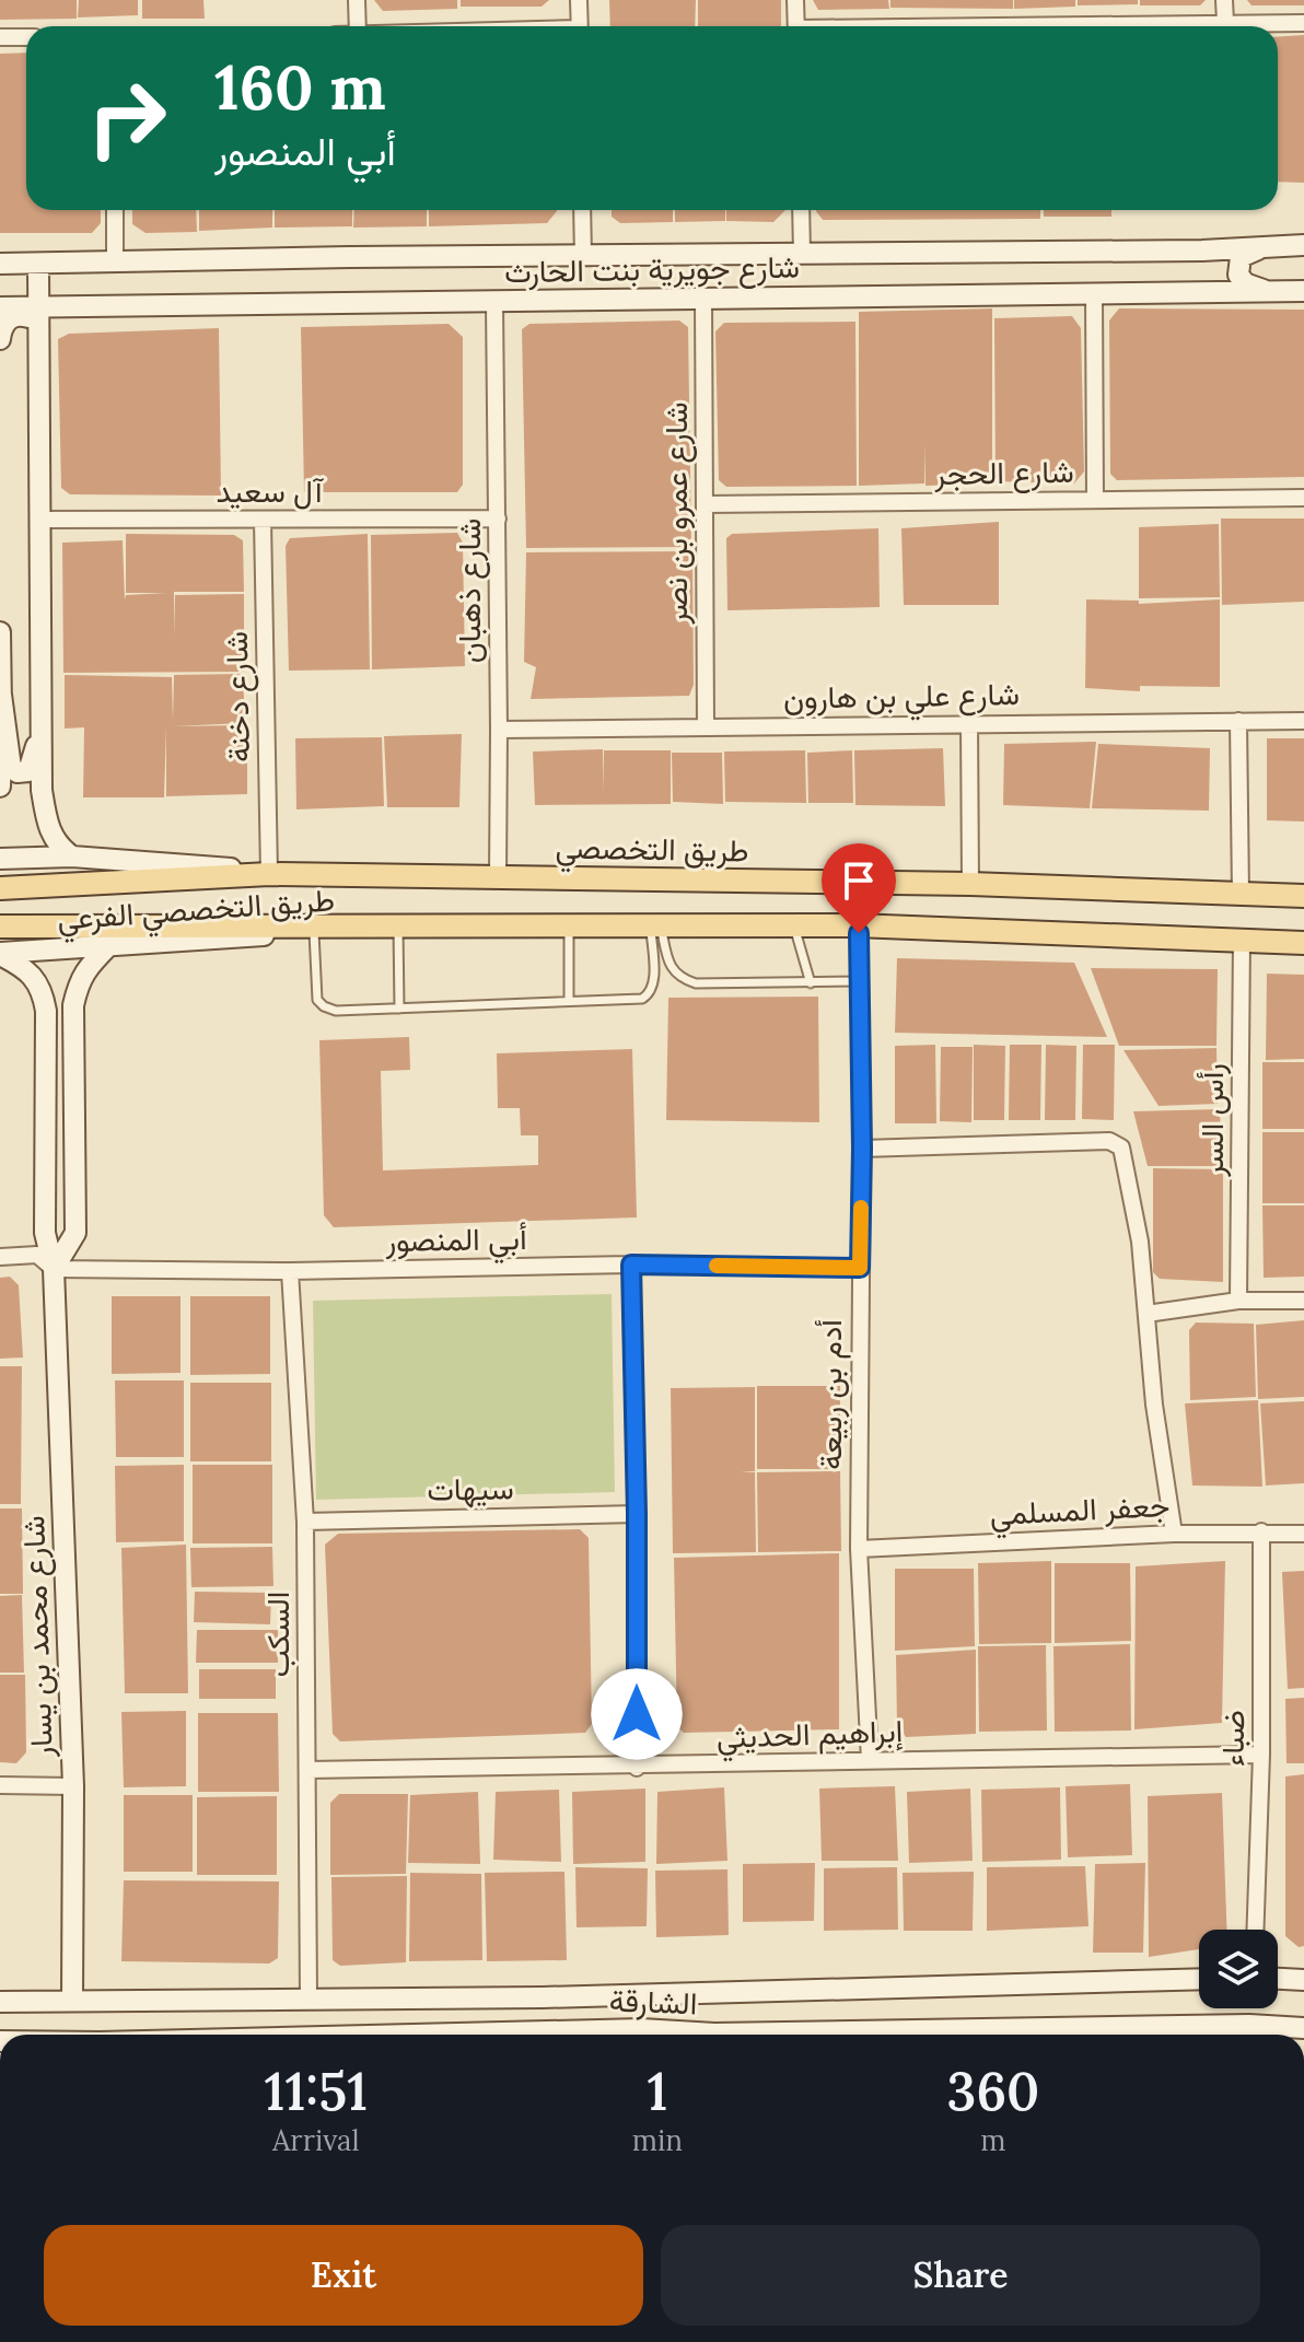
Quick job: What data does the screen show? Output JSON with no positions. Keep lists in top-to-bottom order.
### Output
{
  "streets": {
    "main road": ["طريق التخصصي"],
    "street": [
      "شارع جويرية بنت الحارث",
      "شارع الحجر",
      "آل سعيد",
      "شارع عمرو بن نصر",
      "شارع ذهبان",
      "شارع علي بن هارون",
      "شارع دخنة",
      "طريق التخصصي الفرعي",
      "رأس السر",
      "أبي المنصور",
      "أدم بن ربيعة",
      "سيهات",
      "جعفر المسلمي",
      "السكب",
      "شارع محمد بن يسار",
      "إبراهيم الحديثي",
      "ضباء",
      "الشارقة"
    ]
  },
  "crossings": [
    ["شارع جويرية بنت الحارث", "شارع عمرو بن نصر"],
    ["شارع جويرية بنت الحارث", "شارع ذهبان"],
    ["شارع الحجر", "شارع عمرو بن نصر"],
    ["آل سعيد", "شارع ذهبان"],
    ["آل سعيد", "شارع دخنة"],
    ["شارع عمرو بن نصر", "شارع علي بن هارون"],
    ["شارع ذهبان", "شارع علي بن هارون"],
    ["شارع ذهبان", "طريق التخصصي"],
    ["شارع دخنة", "طريق التخصصي"],
    ["شارع دخنة", "طريق التخصصي الفرعي"],
    ["طريق التخصصي", "طريق التخصصي الفرعي"],
    ["طريق التخصصي الفرعي", "شارع محمد بن يسار"],
    ["أبي المنصور", "أدم بن ربيعة"],
    ["أبي المنصور", "السكب"],
    ["أبي المنصور", "شارع محمد بن يسار"],
    ["أدم بن ربيعة", "جعفر المسلمي"],
    ["أدم بن ربيعة", "إبراهيم الحديثي"],
    ["سيهات", "السكب"],
    ["جعفر المسلمي", "ضباء"],
    ["السكب", "إبراهيم الحديثي"],
    ["السكب", "الشارقة"],
    ["شارع محمد بن يسار", "الشارقة"],
    ["إبراهيم الحديثي", "ضباء"]
  ],
  "page": {
    "turn": ["160 m", "أبي المنصور"],
    "eta": [
      "11:51",
      "Arrival",
      "1",
      "min",
      "360",
      "m"
    ],
    "buttons": ["Exit", "Share"]
  }
}
